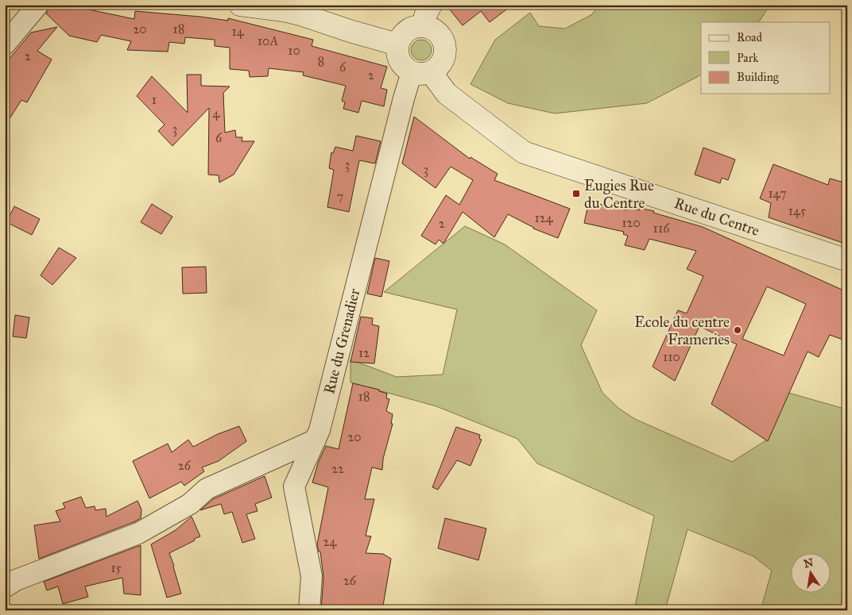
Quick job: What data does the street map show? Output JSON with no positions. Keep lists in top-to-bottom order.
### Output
{
  "streets": {
    "street": ["Rue du Centre", "Rue du Grenadier"]
  },
  "crossings": [
    ["Rue du Centre", "Rue du Grenadier"]
  ],
  "places": {
    "transit": ["Eugies Rue du Centre"],
    "other": ["Ecole du centre Frameries"]
  },
  "house_numbers": [
    "20",
    "18",
    "14",
    "10A",
    "10",
    "2",
    "8",
    "6",
    "2",
    "1",
    "4",
    "3",
    "6",
    "3",
    "3",
    "147",
    "7",
    "145",
    "124",
    "120",
    "2",
    "116",
    "12",
    "110",
    "18",
    "20",
    "26",
    "22",
    "24",
    "15",
    "26"
  ],
  "legend": ["Road", "Park", "Building"],
  "north": "top"
}
